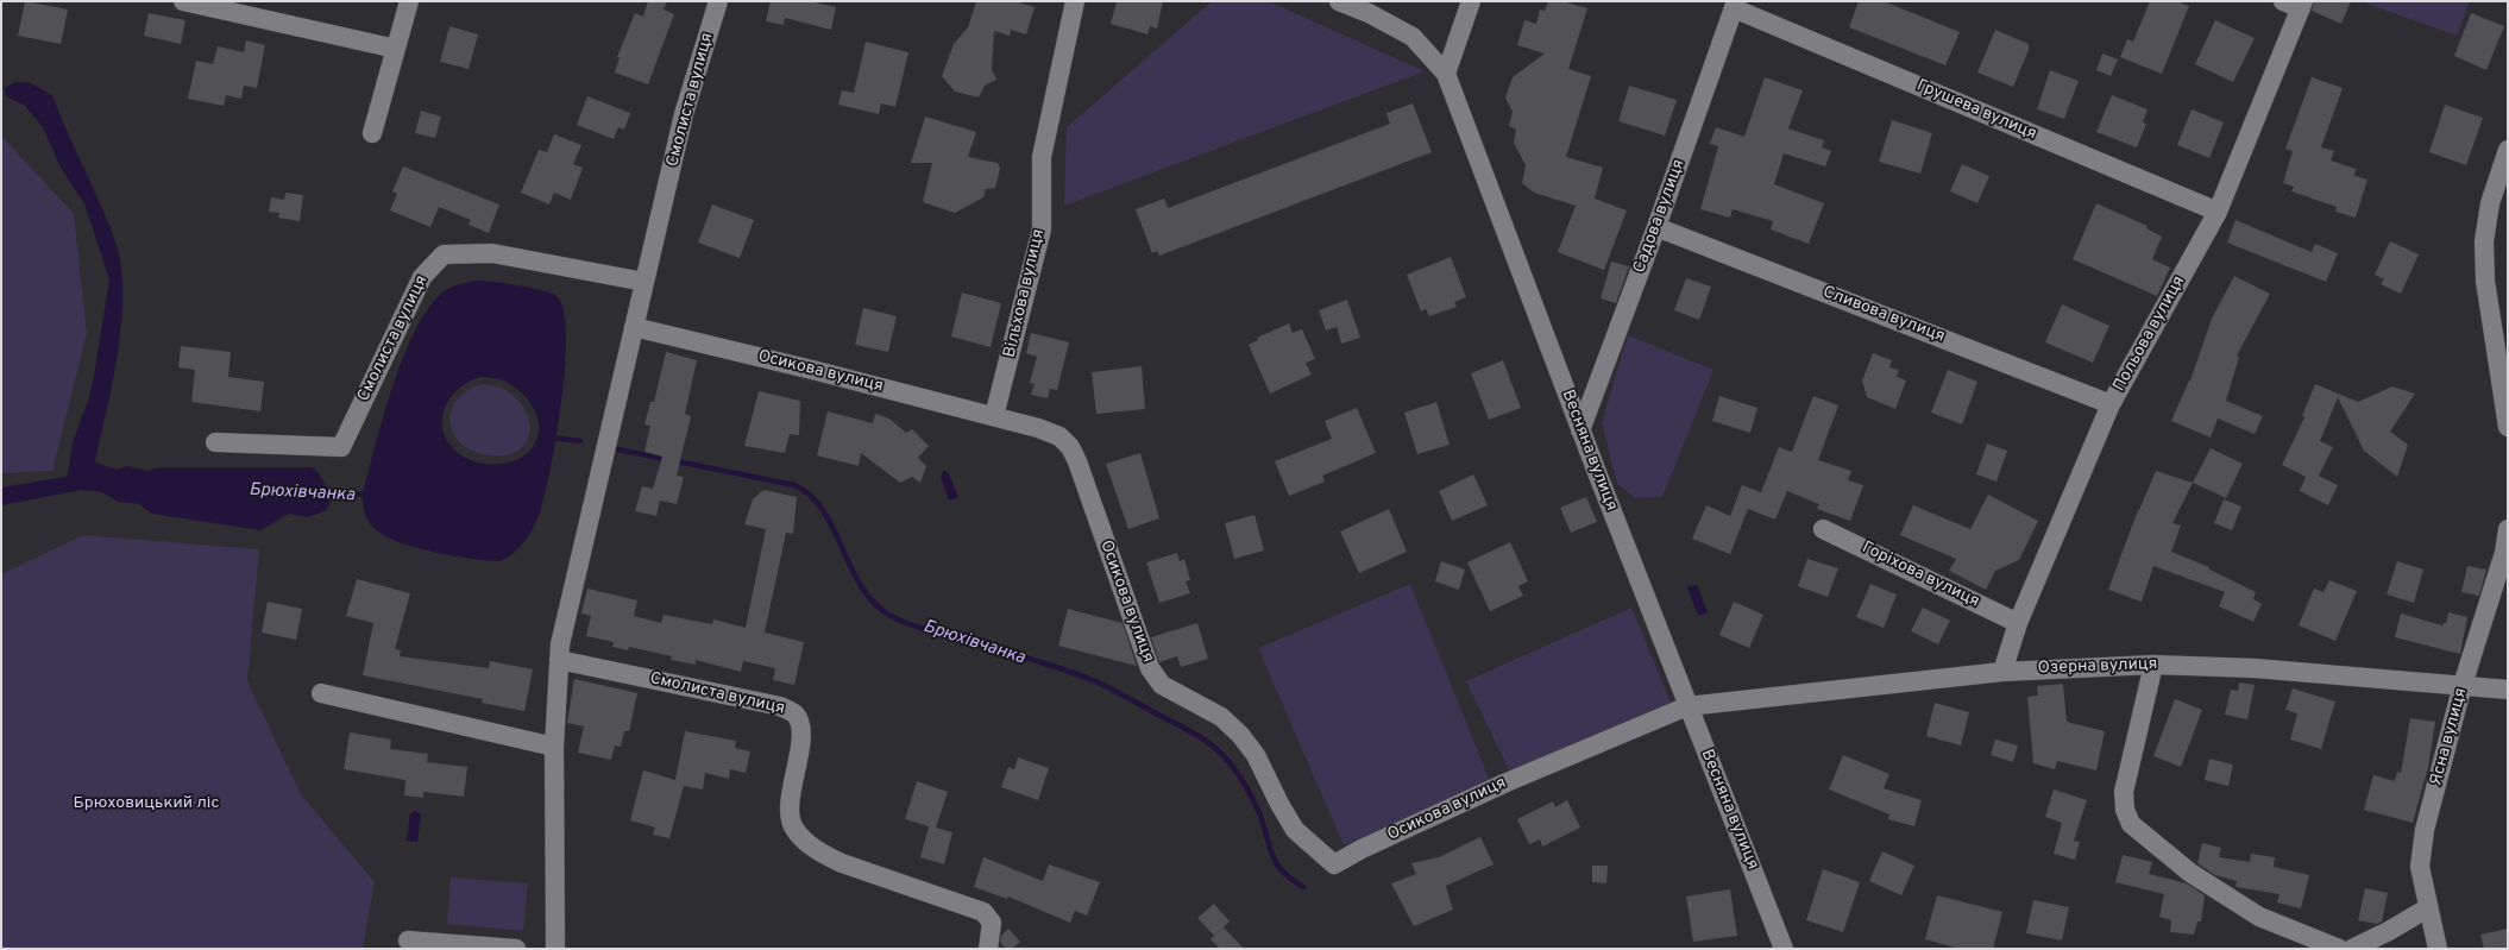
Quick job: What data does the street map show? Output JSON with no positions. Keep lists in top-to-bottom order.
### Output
{
  "streets": {
    "street": [
      "Смолиста вулиця",
      "Грушева вулиця",
      "Садова вулиця",
      "Вільхова вулиця",
      "Сливова вулиця",
      "Польова вулиця",
      "Осикова вулиця",
      "Весняна вулиця",
      "Горіхова вулиця",
      "Озерна вулиця",
      "Ясна вулиця"
    ]
  },
  "crossings": [
    ["Смолиста вулиця", "Осикова вулиця"],
    ["Грушева вулиця", "Садова вулиця"],
    ["Грушева вулиця", "Польова вулиця"],
    ["Садова вулиця", "Сливова вулиця"],
    ["Садова вулиця", "Весняна вулиця"],
    ["Вільхова вулиця", "Осикова вулиця"],
    ["Сливова вулиця", "Польова вулиця"],
    ["Польова вулиця", "Горіхова вулиця"],
    ["Польова вулиця", "Озерна вулиця"],
    ["Осикова вулиця", "Весняна вулиця"],
    ["Осикова вулиця", "Озерна вулиця"],
    ["Весняна вулиця", "Озерна вулиця"],
    ["Озерна вулиця", "Ясна вулиця"]
  ],
  "water": ["Брюхівчанка"],
  "parks": ["Брюховицький ліс"]
}
